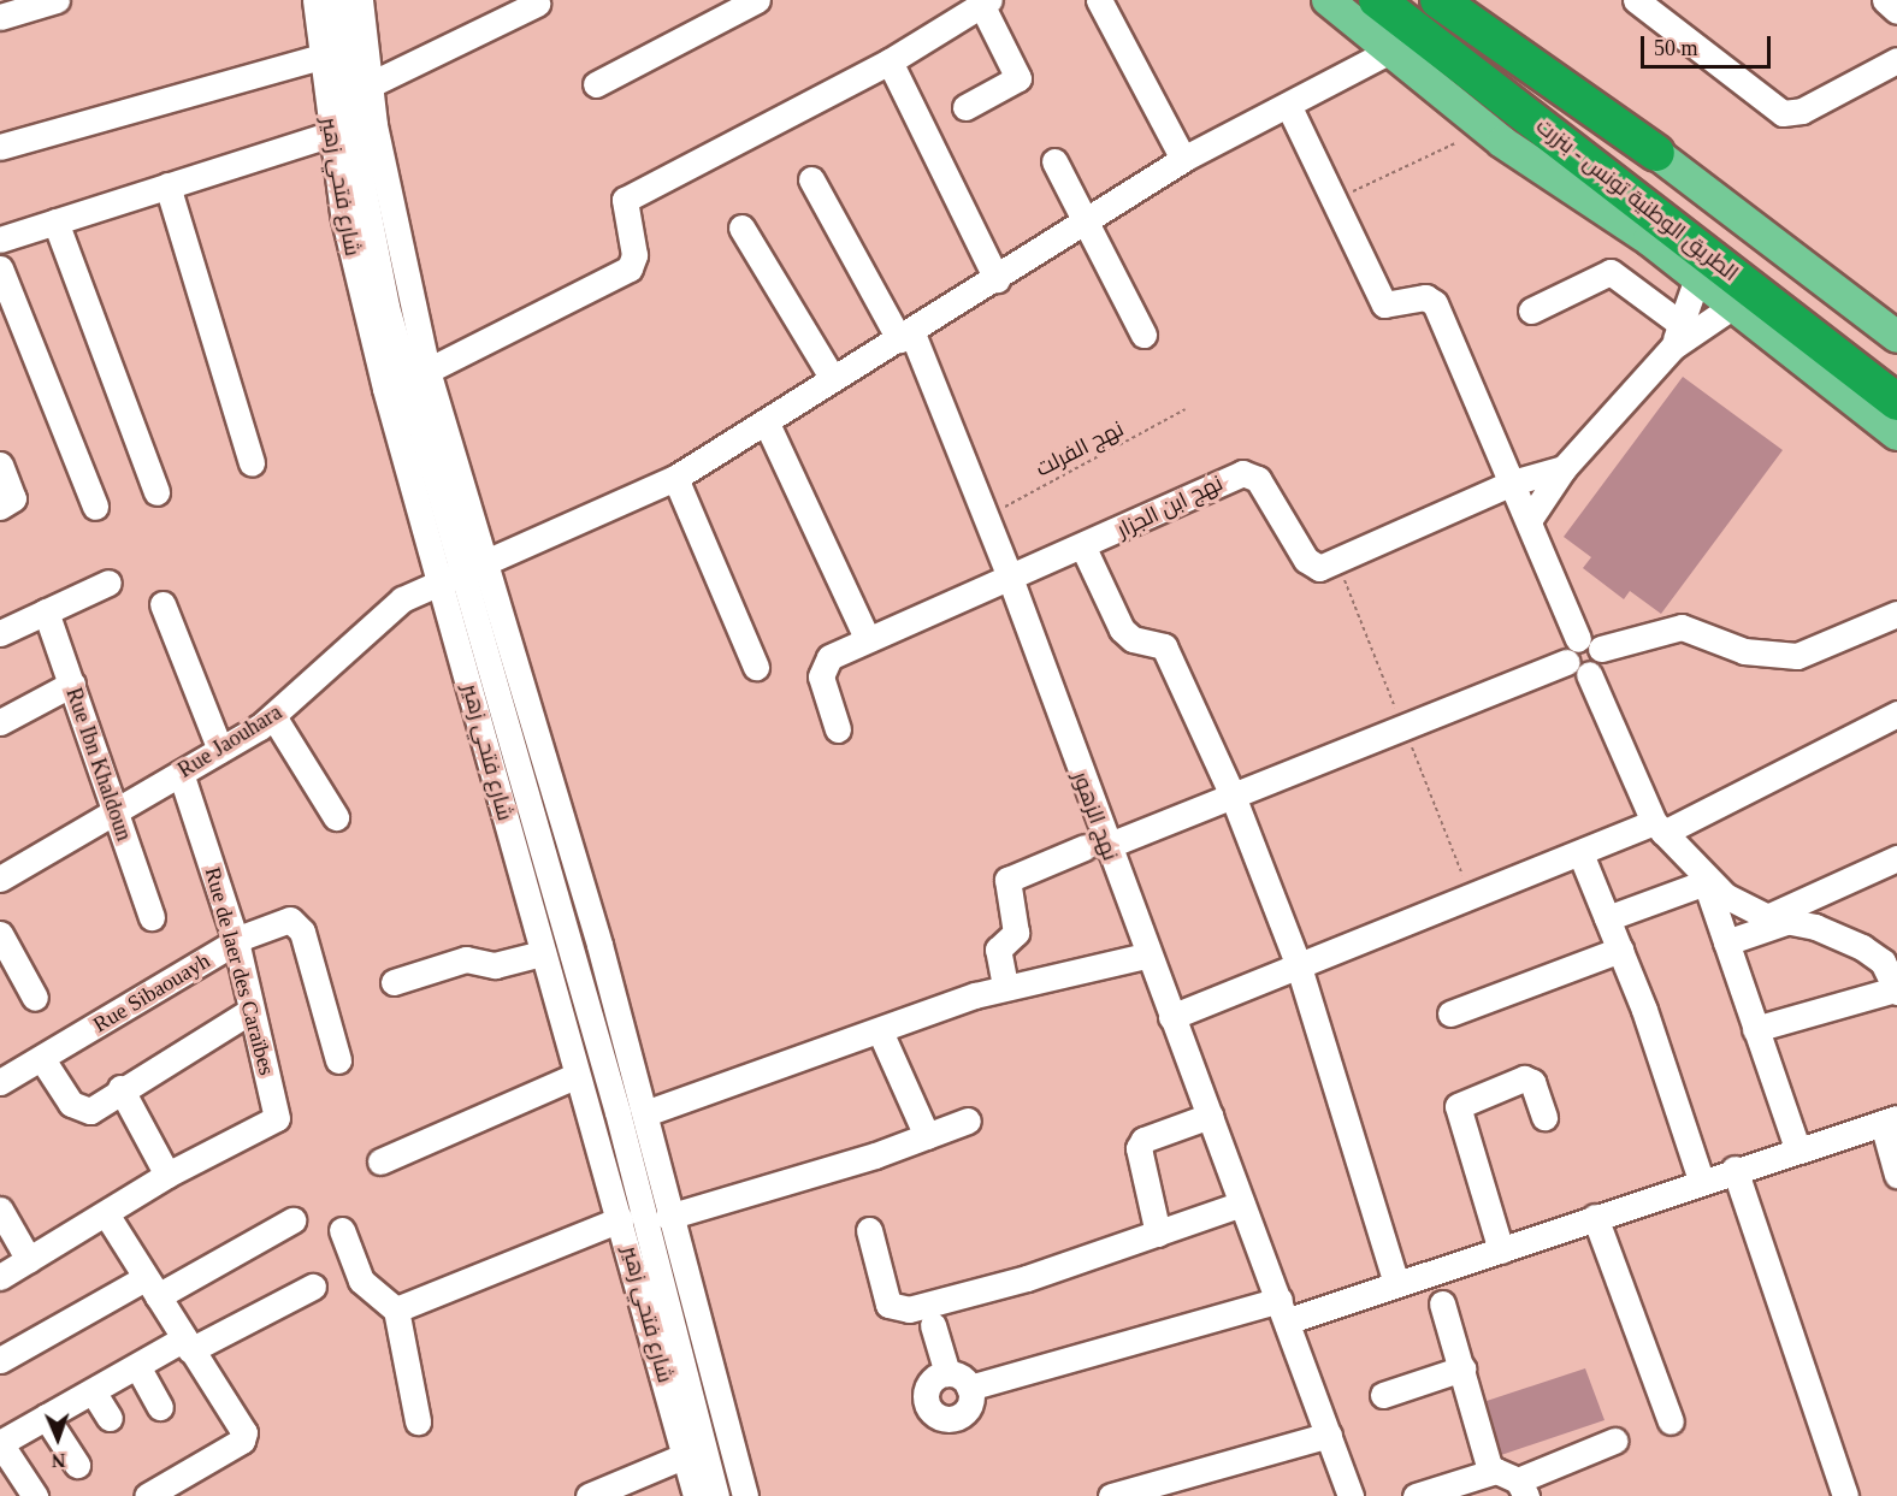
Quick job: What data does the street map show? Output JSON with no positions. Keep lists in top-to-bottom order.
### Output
{
  "streets": {
    "highway": ["الطريق الوطنية تونس - بنزرت"],
    "street": [
      "شارع فتحي زهير",
      "نهج ابن الجزار",
      "Rue Jaouhara",
      "Rue Ibn Khaldoun",
      "نهج الزهور",
      "Rue de laer des Caraïbes",
      "Rue Sibaouayh"
    ],
    "path": ["نهج الفرلت"]
  },
  "crossings": [
    ["شارع فتحي زهير", "Rue Jaouhara"],
    ["نهج الفرلت", "نهج الزهور"],
    ["نهج ابن الجزار", "نهج الزهور"],
    ["Rue Jaouhara", "Rue Ibn Khaldoun"],
    ["Rue Jaouhara", "نهج الزهور"],
    ["Rue Jaouhara", "Rue de laer des Caraïbes"],
    ["Rue de laer des Caraïbes", "Rue Sibaouayh"]
  ],
  "scale_bar": "50 m",
  "north": "bottom"
}
